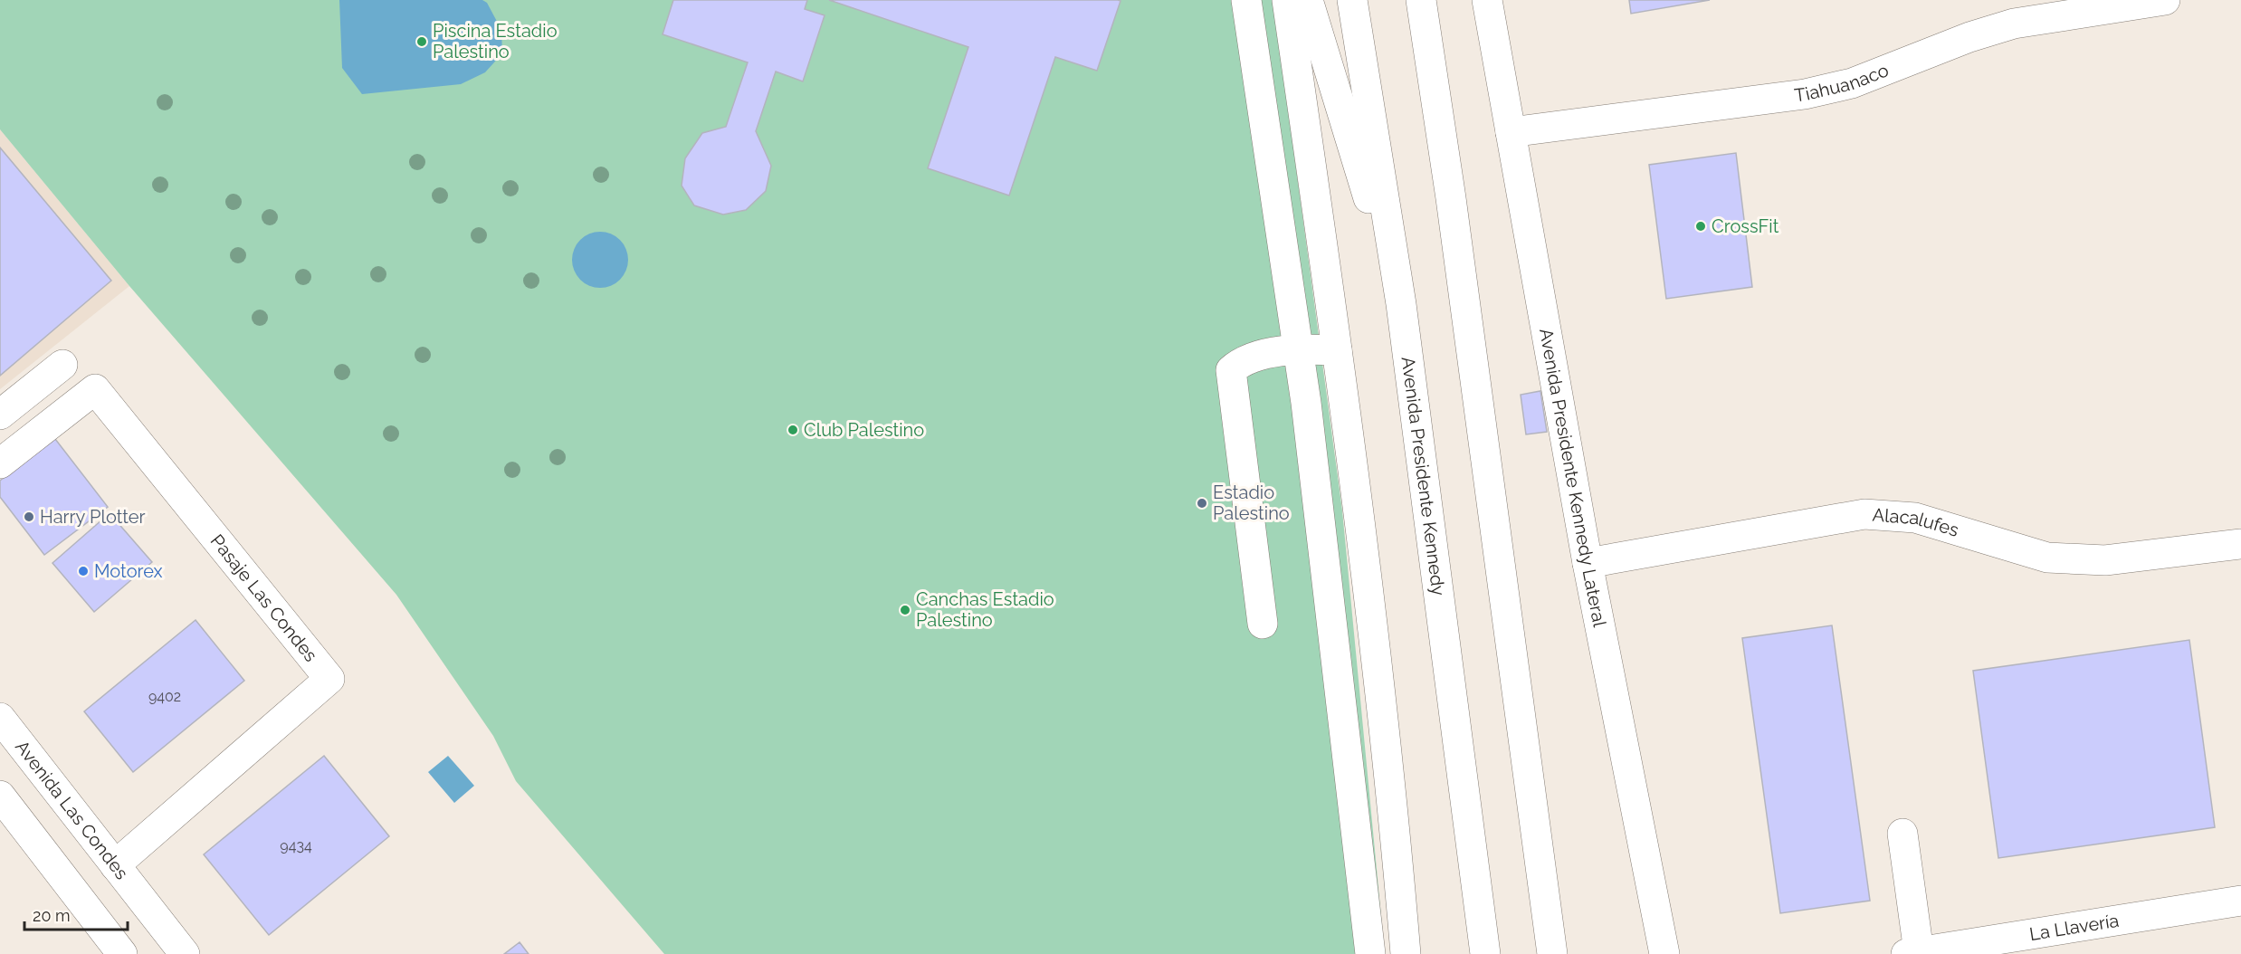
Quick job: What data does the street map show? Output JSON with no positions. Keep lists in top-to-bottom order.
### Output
{
  "streets": {
    "main road": [
      "Tiahuanaco",
      "Avenida Presidente Kennedy",
      "Avenida Presidente Kennedy Lateral",
      "Alacalufes",
      "Pasaje Las Condes",
      "Avenida Las Condes",
      "La Llavería"
    ]
  },
  "crossings": [
    ["Tiahuanaco", "Avenida Presidente Kennedy Lateral"],
    ["Avenida Presidente Kennedy Lateral", "Alacalufes"],
    ["Pasaje Las Condes", "Avenida Las Condes"]
  ],
  "places": [
    "Piscina Estadio Palestino",
    "CrossFit",
    "Club Palestino",
    "Estadio Palestino",
    "Harry Plotter",
    "Motorex",
    "Canchas Estadio Palestino"
  ],
  "house_numbers": ["9402", "9434"],
  "scale_bar": "20 m"
}
